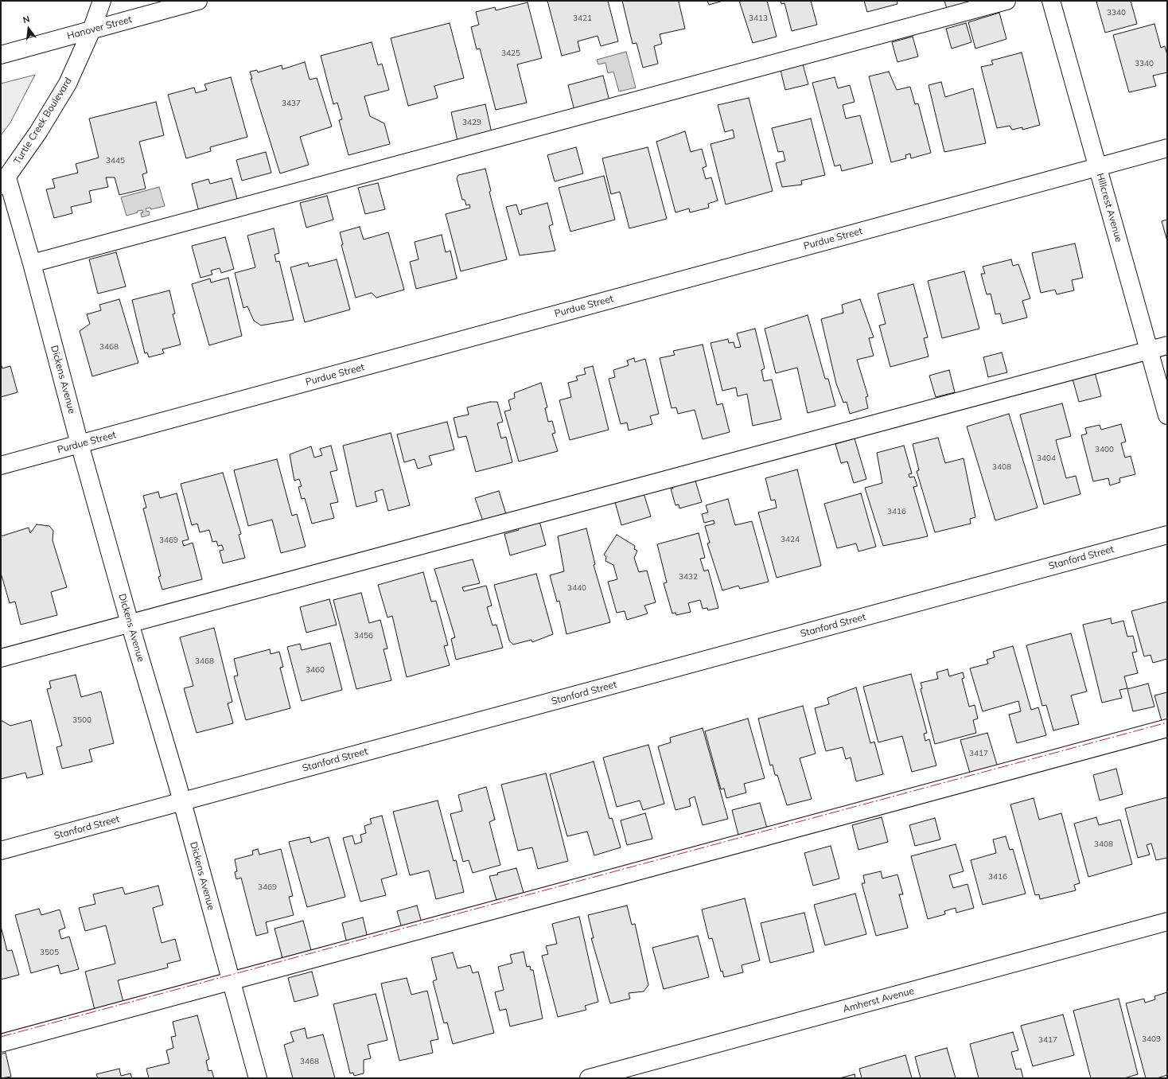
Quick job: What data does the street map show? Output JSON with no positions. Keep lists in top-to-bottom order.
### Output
{
  "streets": {
    "street": [
      "Hanover Street",
      "Turtle Creek Boulevard",
      "Hillcrest Avenue",
      "Purdue Street",
      "Dickens Avenue",
      "Stanford Street",
      "Amherst Avenue"
    ]
  },
  "crossings": [
    ["Hanover Street", "Turtle Creek Boulevard"],
    ["Turtle Creek Boulevard", "Dickens Avenue"],
    ["Hillcrest Avenue", "Purdue Street"],
    ["Purdue Street", "Dickens Avenue"],
    ["Dickens Avenue", "Stanford Street"]
  ],
  "house_numbers": [
    "3340",
    "3421",
    "3413",
    "3425",
    "3340",
    "3437",
    "3429",
    "3445",
    "3468",
    "3400",
    "3404",
    "3408",
    "3416",
    "3424",
    "3469",
    "3432",
    "3440",
    "3456",
    "3468",
    "3460",
    "3500",
    "3417",
    "3408",
    "3416",
    "3469",
    "3505",
    "3409",
    "3417",
    "3468"
  ],
  "north": "top"
}
